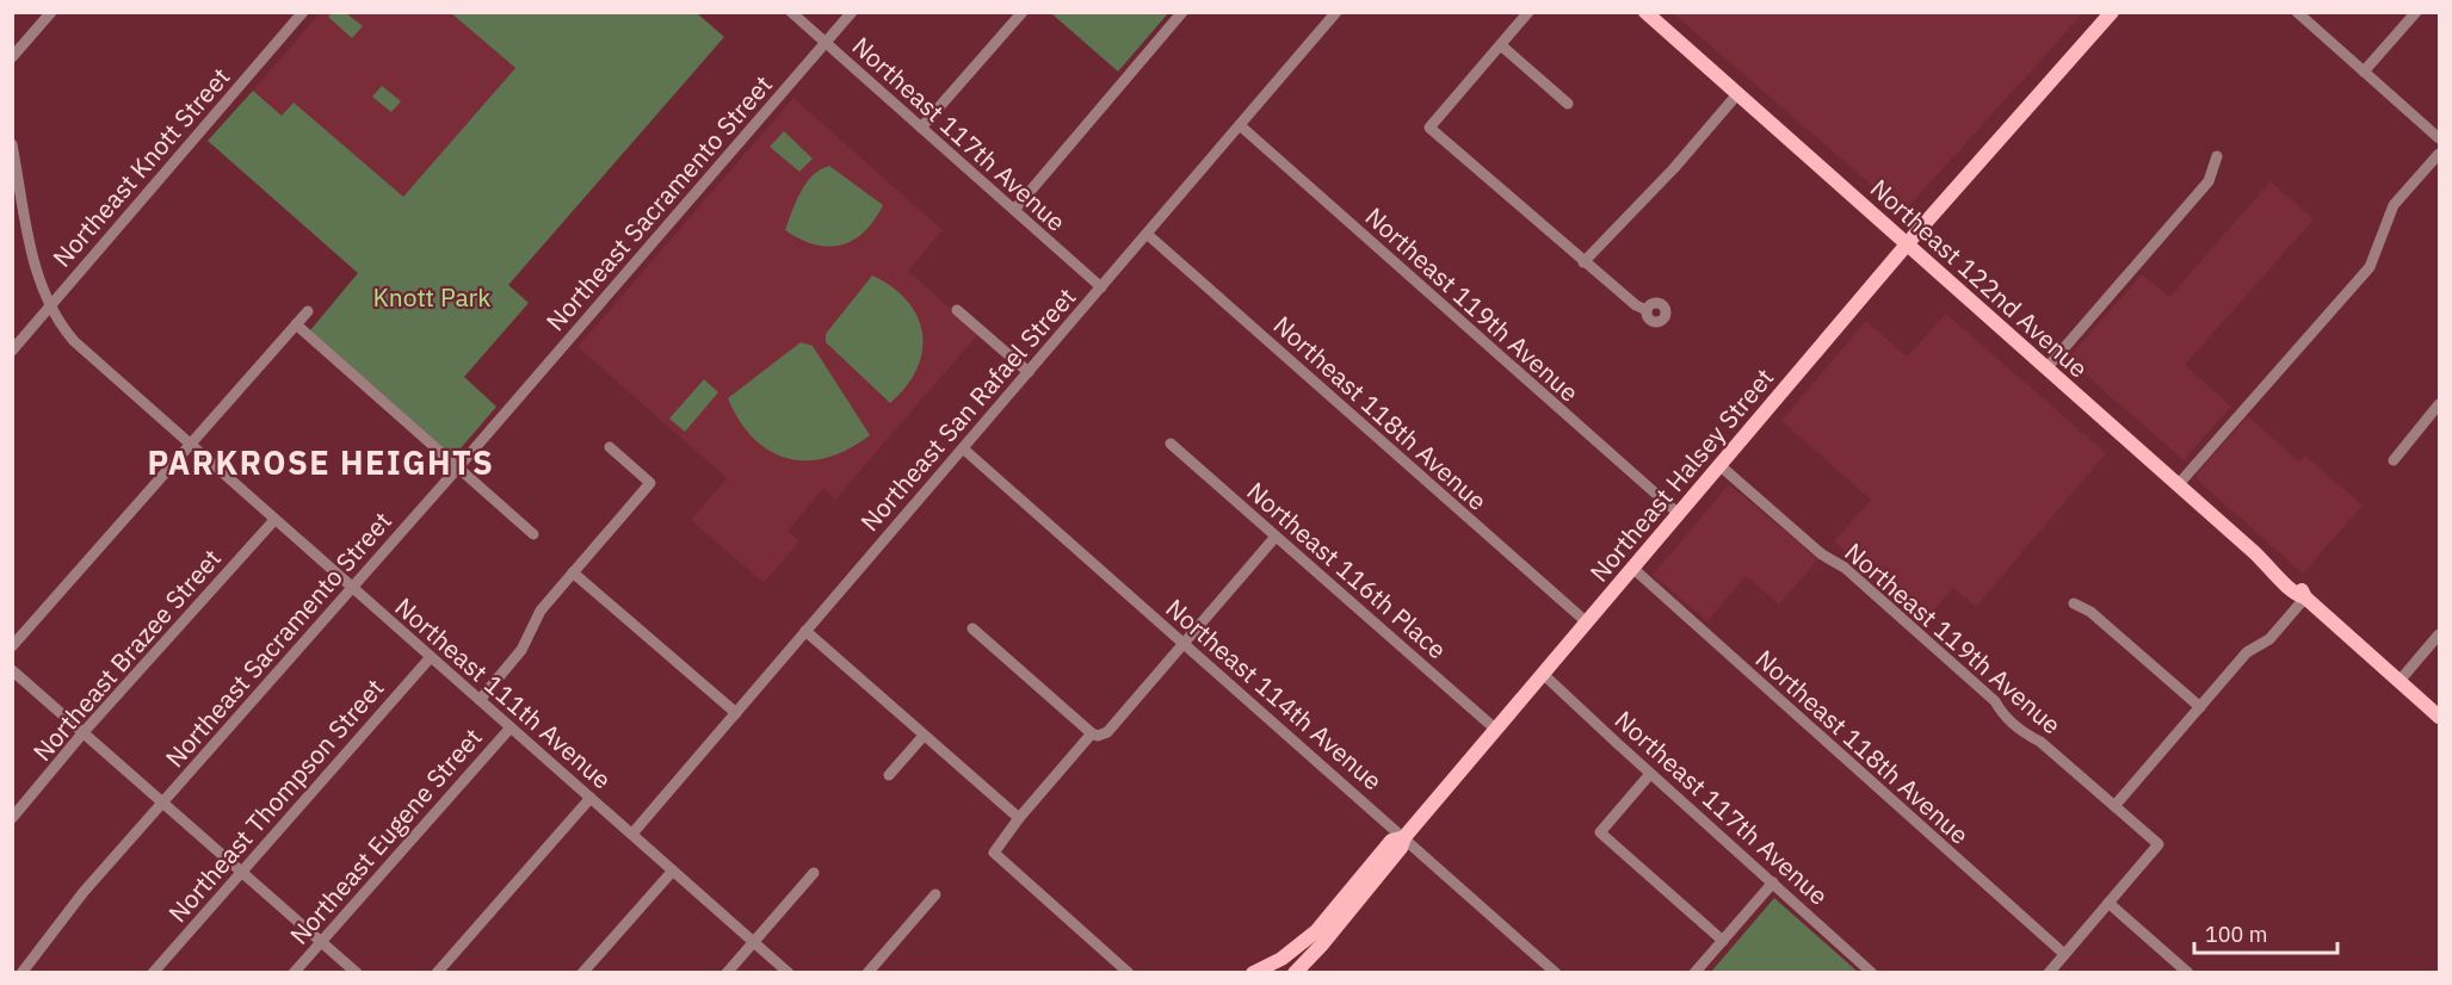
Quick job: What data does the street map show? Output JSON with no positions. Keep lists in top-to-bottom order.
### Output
{
  "streets": {
    "main road": ["Northeast 122nd Avenue", "Northeast Halsey Street"],
    "street": [
      "Northeast 117th Avenue",
      "Northeast Knott Street",
      "Northeast Sacramento Street",
      "Northeast 119th Avenue",
      "Northeast San Rafael Street",
      "Northeast 118th Avenue",
      "Northeast 116th Place",
      "Northeast Brazee Street",
      "Northeast 111th Avenue",
      "Northeast 114th Avenue",
      "Northeast Thompson Street",
      "Northeast Eugene Street"
    ]
  },
  "crossings": [
    ["Northeast 117th Avenue", "Northeast Sacramento Street"],
    ["Northeast 117th Avenue", "Northeast San Rafael Street"],
    ["Northeast 117th Avenue", "Northeast Halsey Street"],
    ["Northeast Knott Street", "Northeast 111th Avenue"],
    ["Northeast Sacramento Street", "Northeast 111th Avenue"],
    ["Northeast 122nd Avenue", "Northeast Halsey Street"],
    ["Northeast 119th Avenue", "Northeast San Rafael Street"],
    ["Northeast 119th Avenue", "Northeast Halsey Street"],
    ["Northeast San Rafael Street", "Northeast 118th Avenue"],
    ["Northeast San Rafael Street", "Northeast 111th Avenue"],
    ["Northeast San Rafael Street", "Northeast 114th Avenue"],
    ["Northeast 118th Avenue", "Northeast Halsey Street"],
    ["Northeast Halsey Street", "Northeast 116th Place"],
    ["Northeast Halsey Street", "Northeast 114th Avenue"],
    ["Northeast Brazee Street", "Northeast 111th Avenue"],
    ["Northeast 111th Avenue", "Northeast Thompson Street"],
    ["Northeast 111th Avenue", "Northeast Eugene Street"]
  ],
  "districts": ["PARKROSE HEIGHTS"],
  "parks": ["Knott Park"],
  "scale_bar": "100 m"
}
